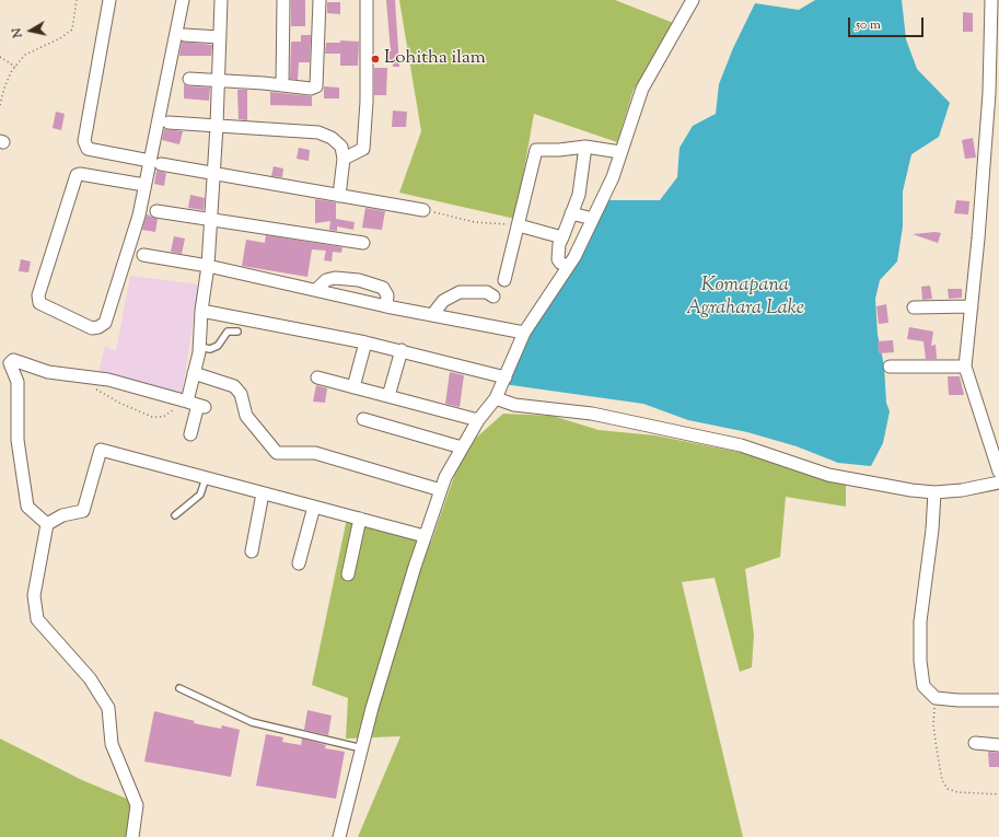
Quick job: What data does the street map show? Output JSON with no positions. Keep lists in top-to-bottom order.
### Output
{
  "water": ["Komapana Agrahara Lake"],
  "places": ["Lohitha ilam"],
  "scale_bar": "50 m",
  "north": "left"
}
